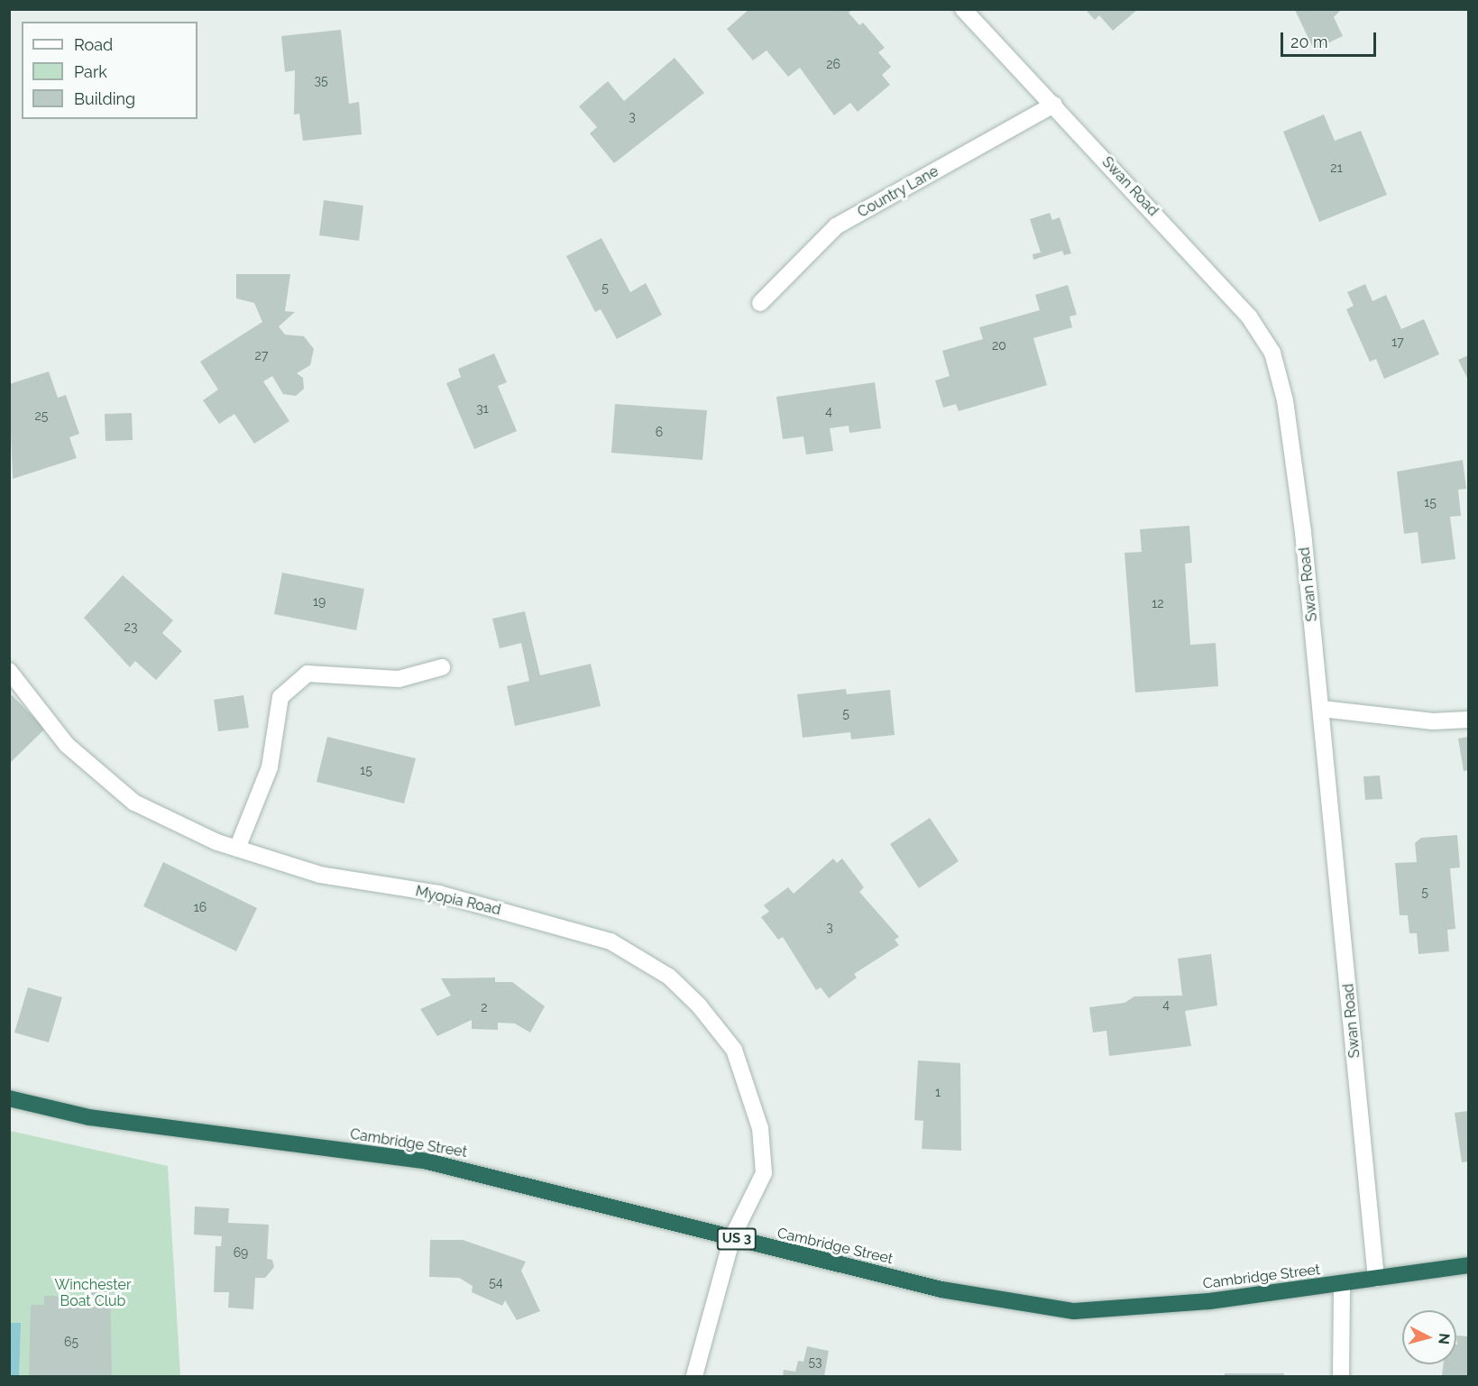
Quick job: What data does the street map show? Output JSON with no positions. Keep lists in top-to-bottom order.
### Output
{
  "streets": {
    "highway": ["Cambridge Street", "US 3"],
    "street": ["Swan Road", "Country Lane", "Myopia Road"]
  },
  "crossings": [
    ["Swan Road", "Country Lane"],
    ["Swan Road", "Cambridge Street"],
    ["Myopia Road", "Cambridge Street"]
  ],
  "parks": ["Winchester Boat Club"],
  "house_numbers": [
    "26",
    "35",
    "3",
    "21",
    "5",
    "17",
    "20",
    "27",
    "31",
    "4",
    "25",
    "6",
    "15",
    "19",
    "12",
    "23",
    "5",
    "15",
    "5",
    "16",
    "3",
    "4",
    "2",
    "1",
    "69",
    "54",
    "65",
    "53"
  ],
  "legend": ["Road", "Park", "Building"],
  "scale_bar": "20 m",
  "north": "right"
}
